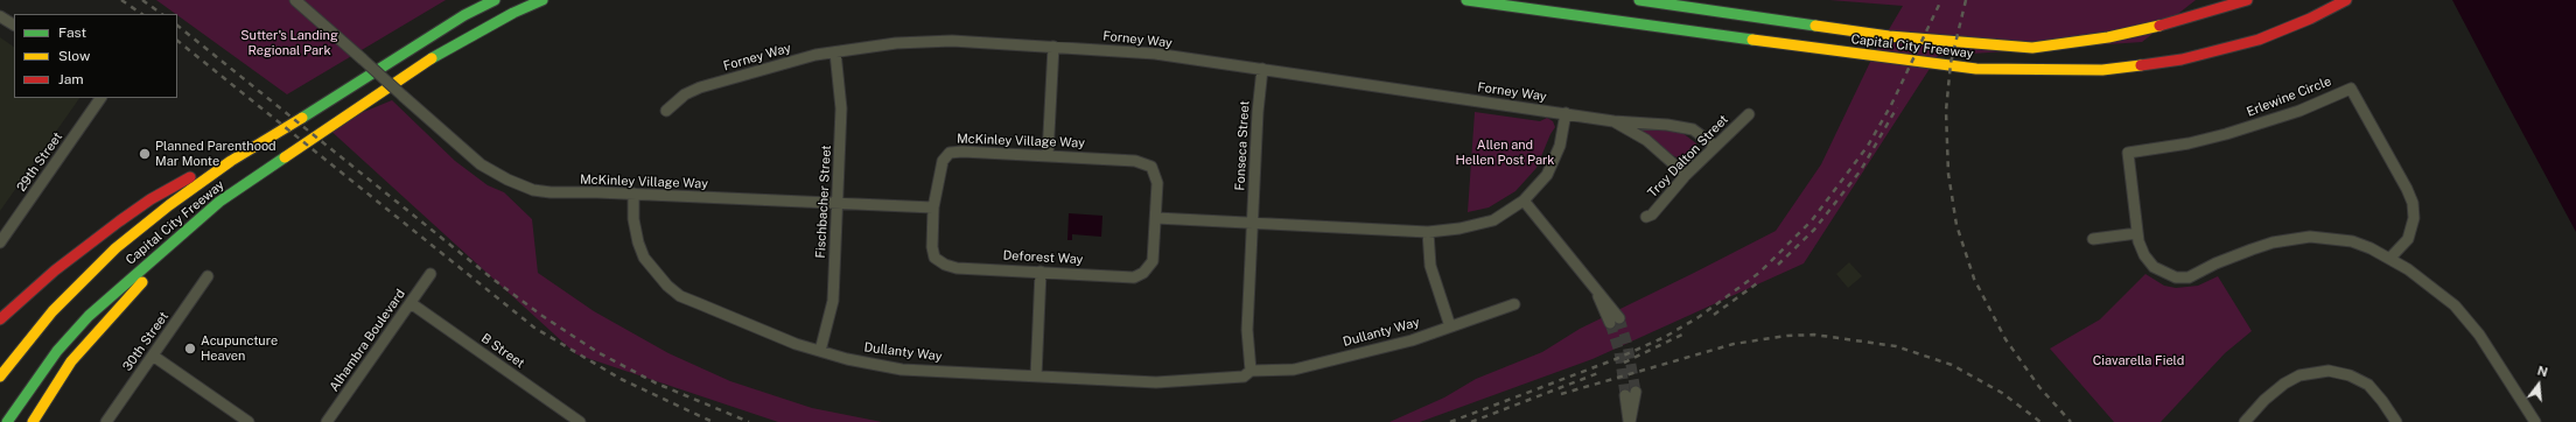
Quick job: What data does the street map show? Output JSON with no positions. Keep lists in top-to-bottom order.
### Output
{
  "streets": {
    "highway": ["Capital City Freeway"],
    "street": [
      "Forney Way",
      "Erlewine Circle",
      "McKinley Village Way",
      "Fonseca Street",
      "Troy Dalton Street",
      "29th Street",
      "Fischbacher Street",
      "Deforest Way",
      "Dullanty Way",
      "Alhambra Boulevard",
      "30th Street",
      "B Street"
    ]
  },
  "crossings": [
    ["Forney Way", "Fonseca Street"],
    ["Forney Way", "Troy Dalton Street"],
    ["Forney Way", "Fischbacher Street"],
    ["McKinley Village Way", "Fischbacher Street"],
    ["McKinley Village Way", "Deforest Way"],
    ["McKinley Village Way", "Dullanty Way"],
    ["Fischbacher Street", "Dullanty Way"],
    ["Alhambra Boulevard", "B Street"]
  ],
  "parks": ["Sutter's Landing Regional Park", "Allen and Hellen Post Park", "Ciavarella Field"],
  "places": ["Planned Parenthood Mar Monte", "Acupuncture Heaven"],
  "legend": ["Fast", "Slow", "Jam"],
  "north": "top"
}
